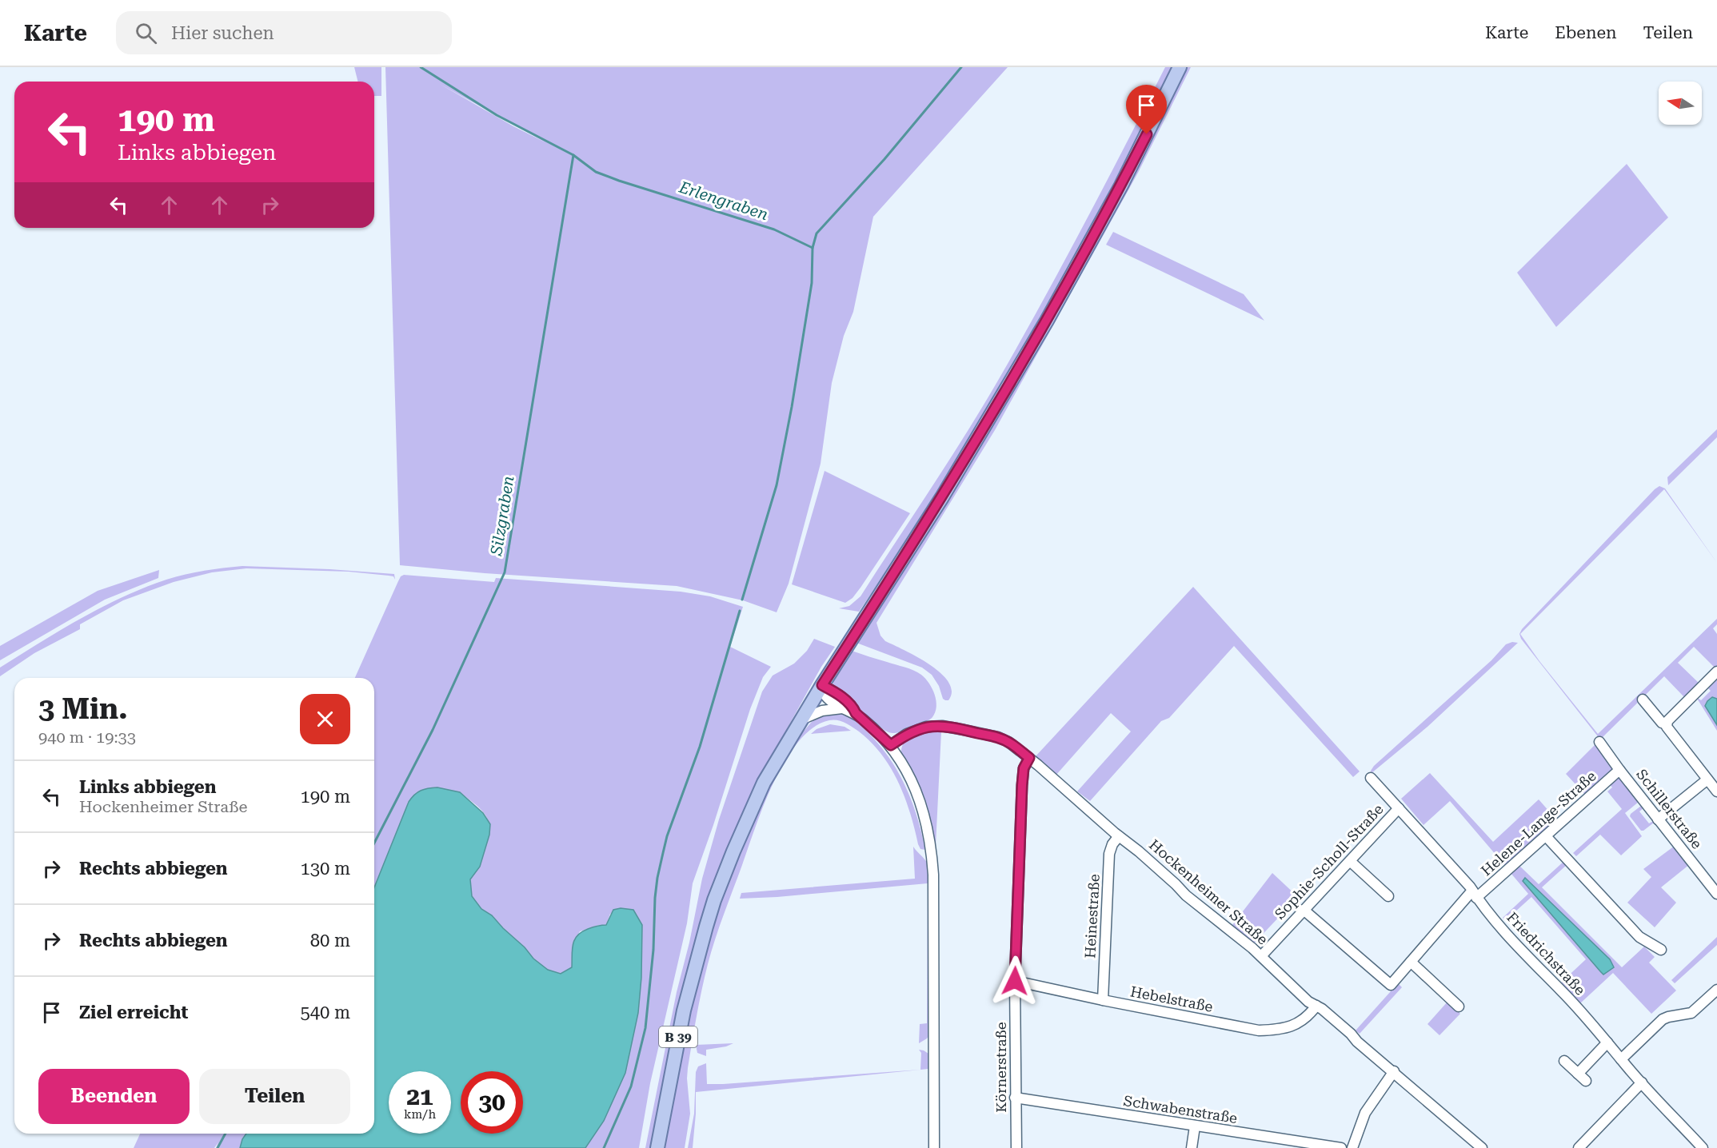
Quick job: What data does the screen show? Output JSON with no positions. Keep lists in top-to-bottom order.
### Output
{
  "streets": {
    "main road": ["B 39"],
    "street": [
      "Schillerstraße",
      "Helene-Lange-Straße",
      "Sophie-Scholl-Straße",
      "Hockenheimer Straße",
      "Heinestraße",
      "Friedrichstraße",
      "Hebelstraße",
      "Körnerstraße",
      "Schwabenstraße"
    ]
  },
  "crossings": [
    ["Schillerstraße", "Helene-Lange-Straße"],
    ["Helene-Lange-Straße", "Sophie-Scholl-Straße"],
    ["Helene-Lange-Straße", "Friedrichstraße"],
    ["Sophie-Scholl-Straße", "Hockenheimer Straße"],
    ["Sophie-Scholl-Straße", "Friedrichstraße"],
    ["Hockenheimer Straße", "Heinestraße"],
    ["Hockenheimer Straße", "Hebelstraße"],
    ["Hockenheimer Straße", "Körnerstraße"],
    ["Heinestraße", "Hebelstraße"],
    ["Hebelstraße", "Körnerstraße"],
    ["Körnerstraße", "Schwabenstraße"]
  ],
  "water": ["Erlengraben", "Silzgraben"],
  "north": "left",
  "page": {
    "header": "Karte",
    "search": "Hier suchen",
    "nav": ["Karte", "Ebenen", "Teilen"],
    "turn": ["190 m", "Links abbiegen"],
    "heading": ["3 Min.", "940 m · 19:33"],
    "list": [
      {
        "name": "Links abbiegen",
        "note": "Hockenheimer Straße",
        "value": "190 m"
      },
      {
        "name": "Rechts abbiegen",
        "value": "130 m"
      },
      {
        "name": "Rechts abbiegen",
        "value": "80 m"
      },
      {
        "name": "Ziel erreicht",
        "value": "540 m"
      }
    ],
    "buttons": ["Beenden", "Teilen"],
    "speed": "21 km/h",
    "limit": "30"
  }
}
